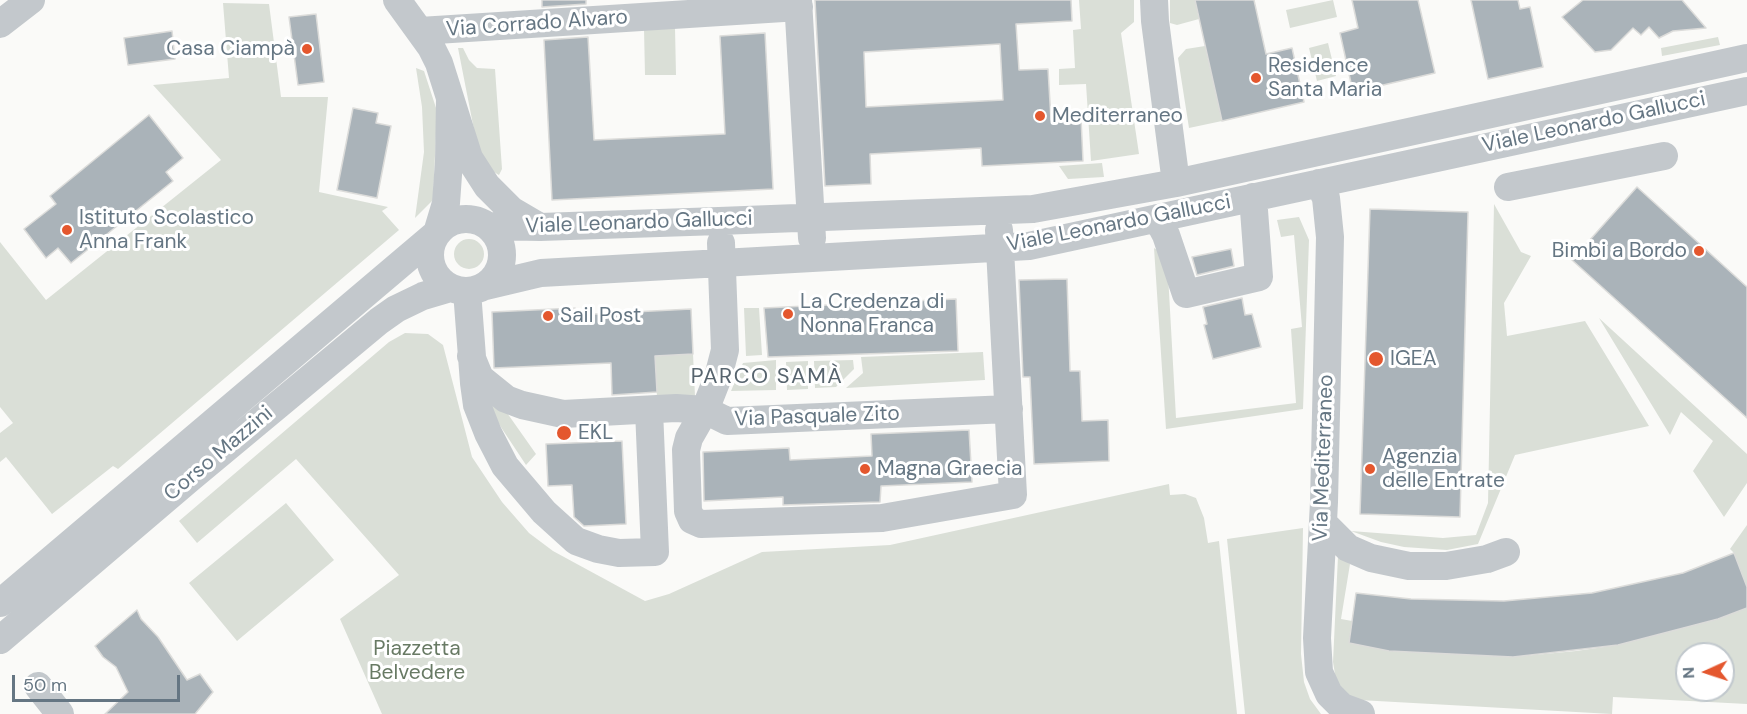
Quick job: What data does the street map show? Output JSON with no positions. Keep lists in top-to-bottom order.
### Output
{
  "streets": {
    "street": [
      "Via Corrado Alvaro",
      "Viale Leonardo Gallucci",
      "Via Pasquale Zito",
      "Corso Mazzini",
      "Via Mediterraneo"
    ]
  },
  "crossings": [
    ["Via Corrado Alvaro", "Viale Leonardo Gallucci"],
    ["Viale Leonardo Gallucci", "Corso Mazzini"],
    ["Viale Leonardo Gallucci", "Via Mediterraneo"]
  ],
  "districts": ["PARCO SAMÀ"],
  "parks": ["Piazzetta Belvedere"],
  "places": [
    "Casa Ciampà",
    "Residence Santa Maria",
    "Mediterraneo",
    "Istituto Scolastico Anna Frank",
    "Bimbi a Bordo",
    "La Credenza di Nonna Franca",
    "Sail Post",
    "IGEA",
    "EKL",
    "Magna Graecia",
    "Agenzia delle Entrate"
  ],
  "scale_bar": "50 m",
  "north": "left"
}
